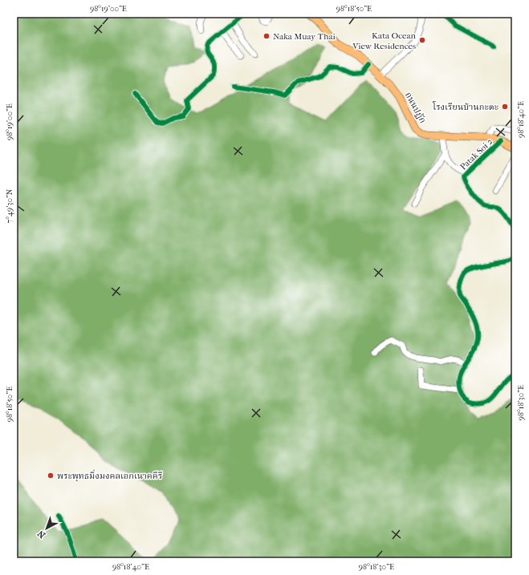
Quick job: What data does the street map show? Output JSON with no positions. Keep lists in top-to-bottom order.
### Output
{
  "streets": {
    "main road": ["ถนนปฏัก"],
    "street": ["Patak Soi 2"]
  },
  "crossings": [
    ["ถนนปฏัก", "Patak Soi 2"]
  ],
  "places": [
    "Naka Muay Thai",
    "Kata Ocean View Residences",
    "โรงเรียนบ้านกะตะ",
    "พระพุทธมิ่งมงคลเอกเนาคคีรี"
  ],
  "north": "bottom left",
  "coordinates": [
    "98°19'00\"E",
    "98°18'50\"E",
    "98°18'40\"E",
    "7°49'30\"N",
    "98°18'30\"E"
  ]
}
